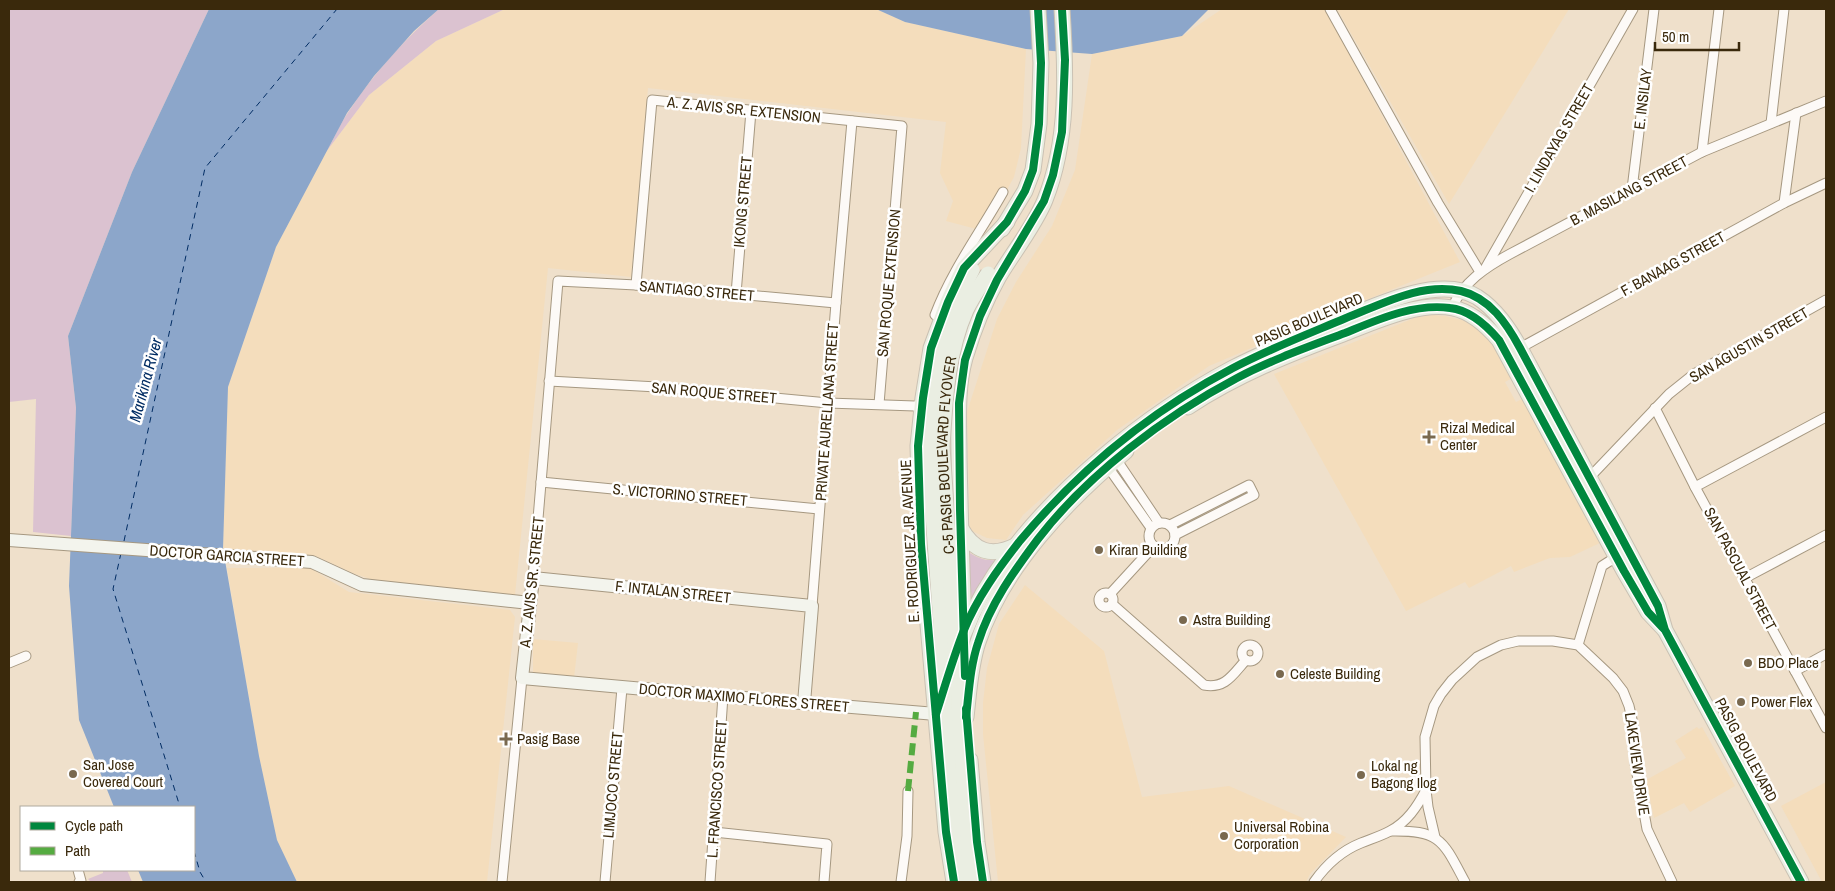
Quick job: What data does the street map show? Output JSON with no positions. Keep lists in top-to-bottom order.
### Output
{
  "streets": {
    "main road": ["PASIG BOULEVARD", "C-5 PASIG BOULEVARD FLYOVER", "E. RODRIGUEZ JR. AVENUE"],
    "street": [
      "E. INSILAY",
      "A. Z. AVIS SR. EXTENSION",
      "I. LINDAYAG STREET",
      "B. MASILANG STREET",
      "IKONG STREET",
      "F. BANAAG STREET",
      "SAN ROQUE EXTENSION",
      "SANTIAGO STREET",
      "SAN AGUSTIN STREET",
      "SAN ROQUE STREET",
      "PRIVATE AURELLANA STREET",
      "S. VICTORINO STREET",
      "DOCTOR GARCIA STREET",
      "SAN PASCUAL STREET",
      "A. Z. AVIS SR. STREET",
      "F. INTALAN STREET",
      "DOCTOR MAXIMO FLORES STREET",
      "LAKEVIEW DRIVE",
      "LIMJOCO STREET",
      "L. FRANCISCO STREET"
    ]
  },
  "crossings": [
    ["E. INSILAY", "B. MASILANG STREET"],
    ["A. Z. AVIS SR. EXTENSION", "IKONG STREET"],
    ["A. Z. AVIS SR. EXTENSION", "SAN ROQUE EXTENSION"],
    ["A. Z. AVIS SR. EXTENSION", "SANTIAGO STREET"],
    ["A. Z. AVIS SR. EXTENSION", "PRIVATE AURELLANA STREET"],
    ["I. LINDAYAG STREET", "B. MASILANG STREET"],
    ["B. MASILANG STREET", "PASIG BOULEVARD"],
    ["IKONG STREET", "SANTIAGO STREET"],
    ["F. BANAAG STREET", "PASIG BOULEVARD"],
    ["SAN ROQUE EXTENSION", "SAN ROQUE STREET"],
    ["SANTIAGO STREET", "PRIVATE AURELLANA STREET"],
    ["SANTIAGO STREET", "A. Z. AVIS SR. STREET"],
    ["PASIG BOULEVARD", "SAN AGUSTIN STREET"],
    ["PASIG BOULEVARD", "E. RODRIGUEZ JR. AVENUE"],
    ["PASIG BOULEVARD", "DOCTOR MAXIMO FLORES STREET"],
    ["SAN AGUSTIN STREET", "SAN PASCUAL STREET"],
    ["SAN ROQUE STREET", "PRIVATE AURELLANA STREET"],
    ["SAN ROQUE STREET", "A. Z. AVIS SR. STREET"],
    ["PRIVATE AURELLANA STREET", "S. VICTORINO STREET"],
    ["PRIVATE AURELLANA STREET", "F. INTALAN STREET"],
    ["PRIVATE AURELLANA STREET", "DOCTOR MAXIMO FLORES STREET"],
    ["C-5 PASIG BOULEVARD FLYOVER", "E. RODRIGUEZ JR. AVENUE"],
    ["S. VICTORINO STREET", "A. Z. AVIS SR. STREET"],
    ["E. RODRIGUEZ JR. AVENUE", "DOCTOR MAXIMO FLORES STREET"],
    ["DOCTOR GARCIA STREET", "A. Z. AVIS SR. STREET"],
    ["A. Z. AVIS SR. STREET", "F. INTALAN STREET"],
    ["A. Z. AVIS SR. STREET", "DOCTOR MAXIMO FLORES STREET"],
    ["DOCTOR MAXIMO FLORES STREET", "LIMJOCO STREET"],
    ["DOCTOR MAXIMO FLORES STREET", "L. FRANCISCO STREET"]
  ],
  "water": ["Marikina River"],
  "places": {
    "health": ["Rizal Medical Center", "Pasig Base"],
    "other": [
      "Kiran Building",
      "Astra Building",
      "BDO Place",
      "Celeste Building",
      "Power Flex",
      "San Jose Covered Court",
      "Lokal ng Bagong Ilog",
      "Universal Robina Corporation"
    ]
  },
  "legend": ["Cycle path", "Path"],
  "scale_bar": "50 m"
}
